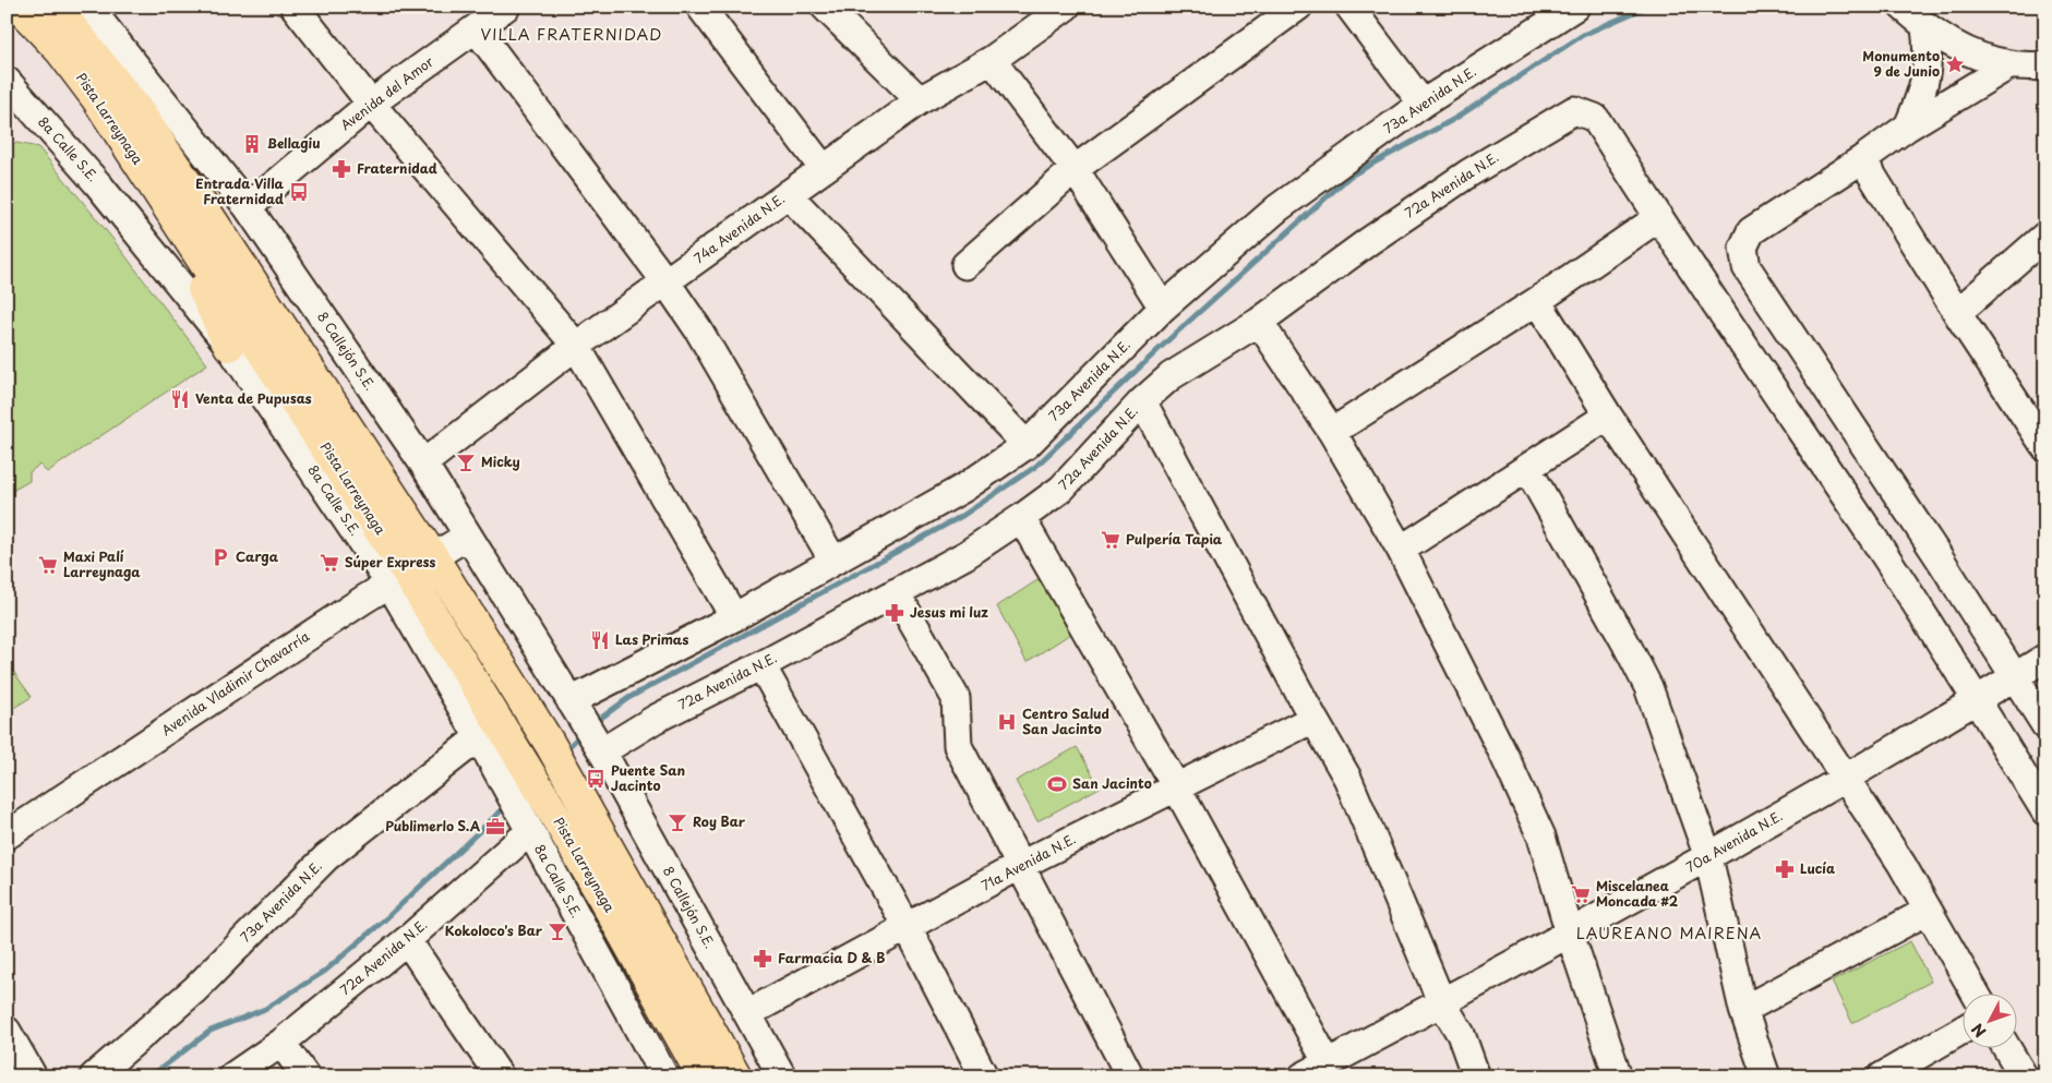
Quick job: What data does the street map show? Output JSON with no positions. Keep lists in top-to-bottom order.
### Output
{
  "streets": {
    "main road": ["Pista Larreynaga"],
    "street": [
      "Avenida del Amor",
      "73a Avenida N.E.",
      "8a Calle S.E.",
      "72a Avenida N.E.",
      "74a Avenida N.E.",
      "8 Callejón S.E.",
      "Avenida Vladimir Chavarría",
      "70a Avenida N.E.",
      "71a Avenida N.E."
    ]
  },
  "crossings": [
    ["Avenida del Amor", "8 Callejón S.E."],
    ["73a Avenida N.E.", "8a Calle S.E."],
    ["73a Avenida N.E.", "8 Callejón S.E."],
    ["Pista Larreynaga", "8a Calle S.E."],
    ["Pista Larreynaga", "Avenida Vladimir Chavarría"],
    ["8a Calle S.E.", "72a Avenida N.E."],
    ["8a Calle S.E.", "Avenida Vladimir Chavarría"],
    ["72a Avenida N.E.", "8 Callejón S.E."],
    ["74a Avenida N.E.", "8 Callejón S.E."],
    ["8 Callejón S.E.", "Avenida Vladimir Chavarría"],
    ["8 Callejón S.E.", "71a Avenida N.E."]
  ],
  "districts": ["VILLA FRATERNIDAD", "LAUREANO MAIRENA"],
  "places": {
    "place": ["Monumento 9 de Junio"],
    "building": ["Bellagiu"],
    "pharmacy": [
      "Fraternidad",
      "Jesus mi luz",
      "Lucía",
      "Farmacia D & B"
    ],
    "bus stop": ["Entrada Villa Fraternidad", "Puente San Jacinto"],
    "restaurant": ["Venta de Pupusas", "Las Primas"],
    "bar": ["Micky", "Roy Bar", "Kokoloco's Bar"],
    "supermarket": [
      "Pulpería Tapia",
      "Súper Express",
      "Maxi Palí Larreynaga",
      "Miscelanea Moncada #2"
    ],
    "parking": ["Carga"],
    "hospital": ["Centro Salud San Jacinto"],
    "sports": ["San Jacinto"],
    "office": ["Publimerlo S.A"]
  },
  "north": "bottom left"
}
